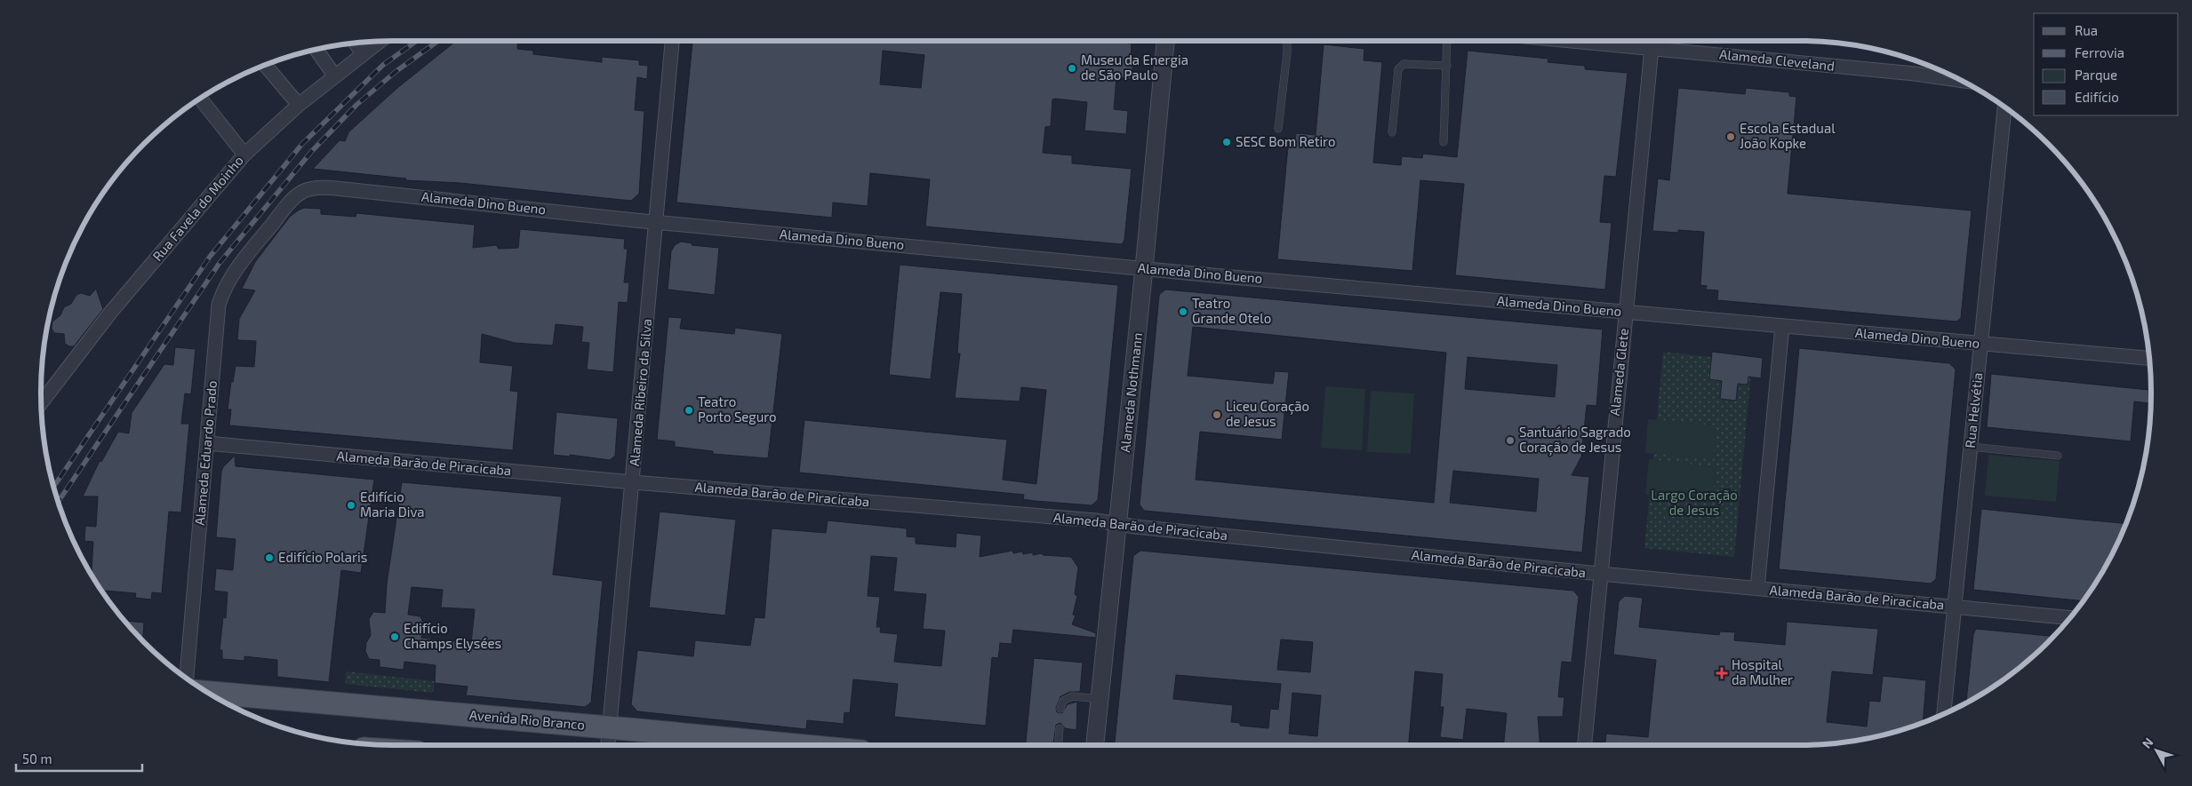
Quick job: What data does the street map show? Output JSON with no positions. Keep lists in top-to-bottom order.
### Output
{
  "streets": {
    "main road": ["Avenida Rio Branco"],
    "street": [
      "Alameda Cleveland",
      "Alameda Dino Bueno",
      "Rua Favela do Moinho",
      "Alameda Glete",
      "Alameda Ribeiro da Silva",
      "Alameda Nothmann",
      "Rua Helvétia",
      "Alameda Eduardo Prado",
      "Alameda Barão de Piracicaba"
    ]
  },
  "crossings": [
    ["Alameda Cleveland", "Alameda Glete"],
    ["Alameda Dino Bueno", "Alameda Glete"],
    ["Alameda Dino Bueno", "Alameda Ribeiro da Silva"],
    ["Alameda Dino Bueno", "Alameda Nothmann"],
    ["Alameda Dino Bueno", "Rua Helvétia"],
    ["Alameda Dino Bueno", "Alameda Eduardo Prado"],
    ["Alameda Glete", "Alameda Barão de Piracicaba"],
    ["Alameda Ribeiro da Silva", "Alameda Barão de Piracicaba"],
    ["Alameda Ribeiro da Silva", "Avenida Rio Branco"],
    ["Alameda Nothmann", "Alameda Barão de Piracicaba"],
    ["Rua Helvétia", "Alameda Barão de Piracicaba"],
    ["Alameda Eduardo Prado", "Alameda Barão de Piracicaba"]
  ],
  "parks": ["Largo Coração de Jesus"],
  "places": {
    "other": [
      "Museu da Energia de São Paulo",
      "Escola Estadual João Kopke",
      "SESC Bom Retiro",
      "Teatro Grande Otelo",
      "Teatro Porto Seguro",
      "Liceu Coração de Jesus",
      "Santuário Sagrado Coração de Jesus",
      "Edifício Maria Diva",
      "Edifício Polaris",
      "Edifício Champs Elysées"
    ],
    "health": ["Hospital da Mulher"]
  },
  "legend": [
    "Rua",
    "Ferrovia",
    "Parque",
    "Edifício"
  ],
  "scale_bar": "50 m",
  "north": "top left"
}
